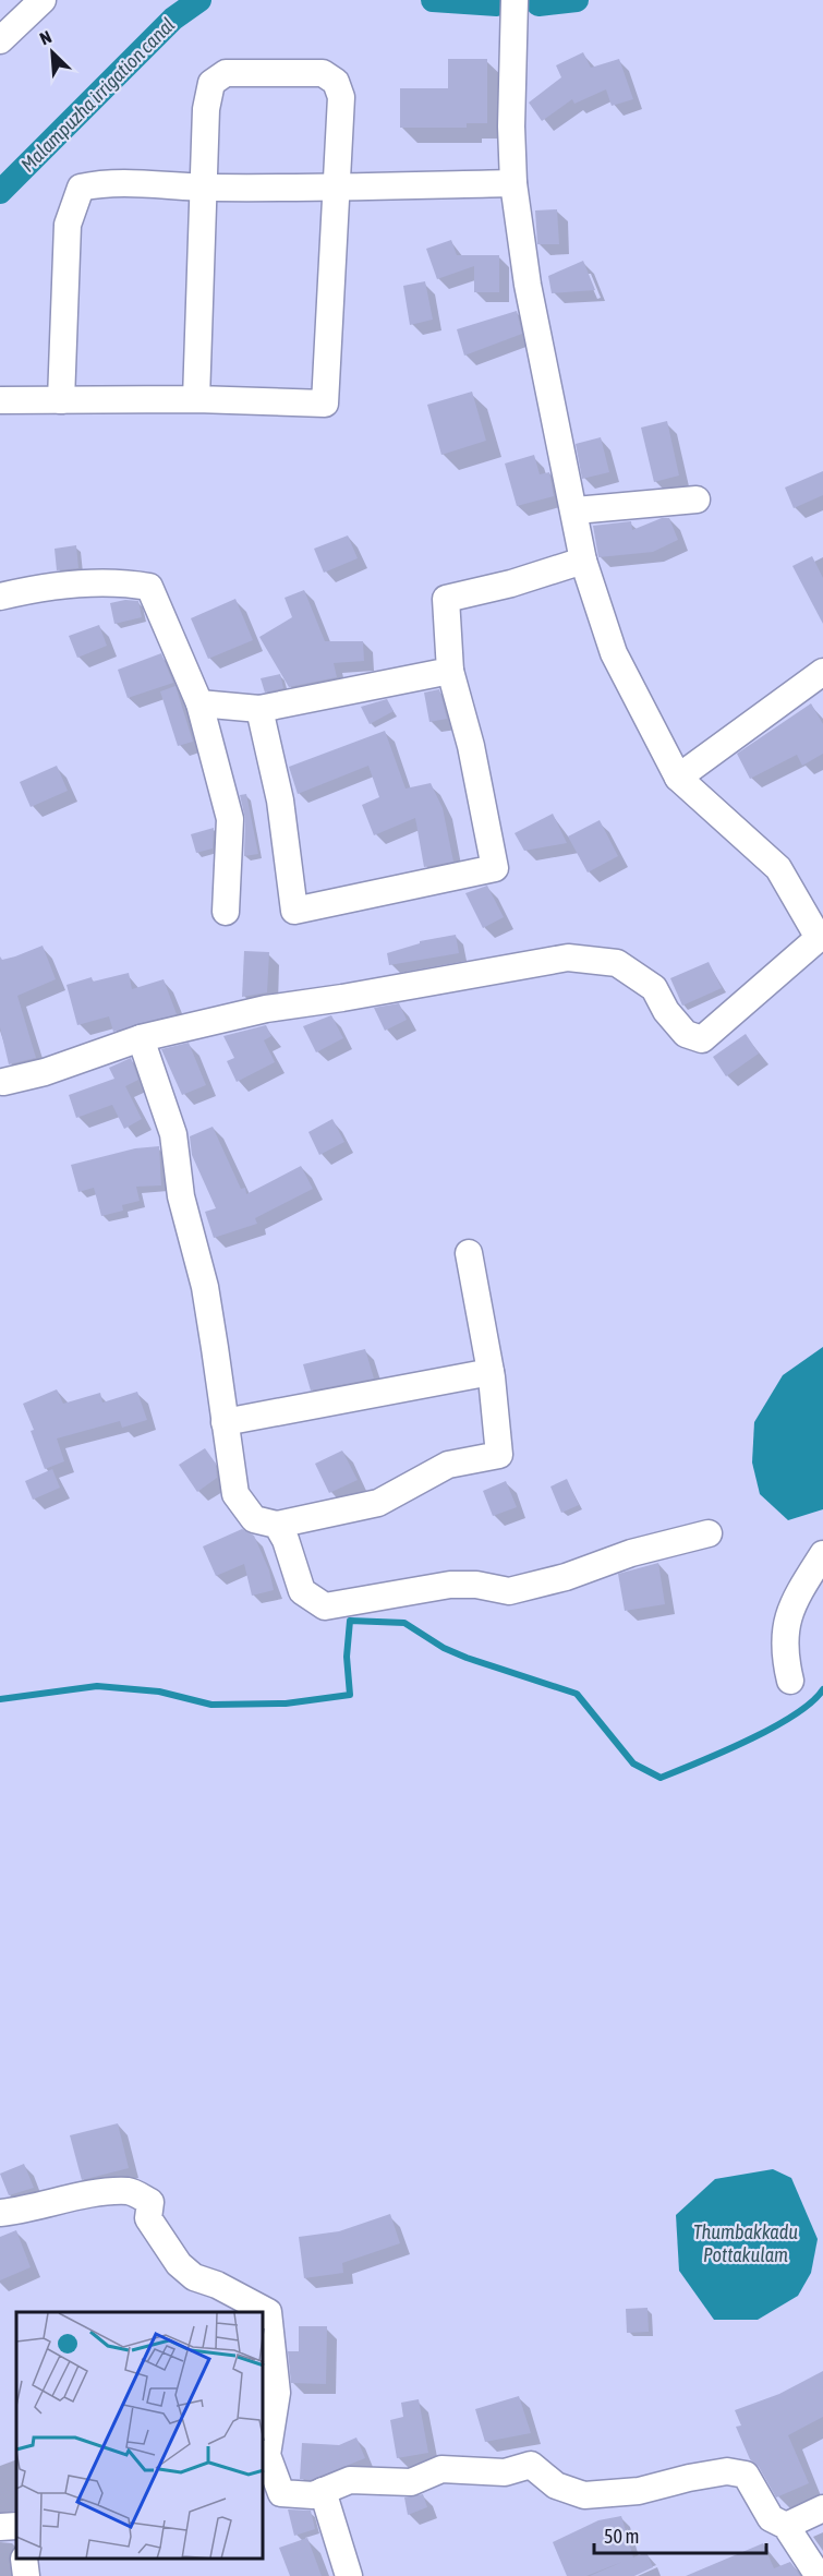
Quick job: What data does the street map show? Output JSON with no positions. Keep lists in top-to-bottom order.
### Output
{
  "water": ["Malampuzha irrigation canal", "Thumbakkadu Pottakulam"],
  "scale_bar": "50 m",
  "north": "top left"
}
